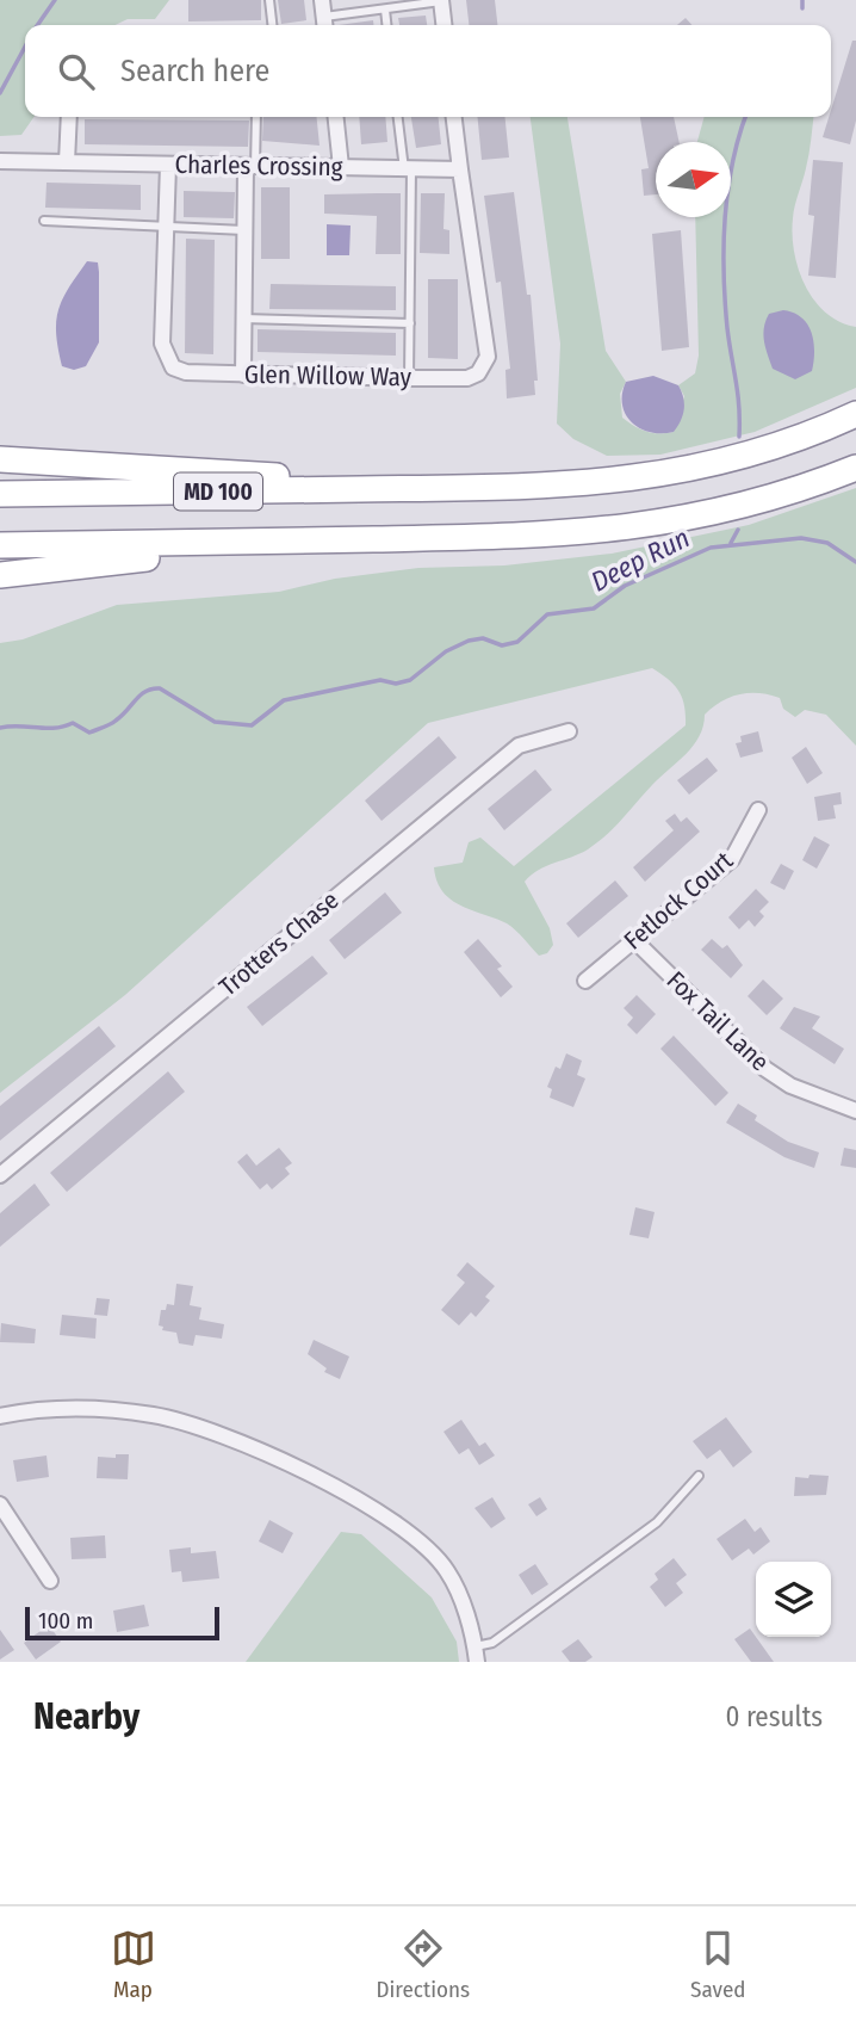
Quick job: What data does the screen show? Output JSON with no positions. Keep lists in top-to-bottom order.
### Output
{
  "streets": {
    "highway": ["MD 100"],
    "street": [
      "Charles Crossing",
      "Glen Willow Way",
      "Fetlock Court",
      "Trotters Chase",
      "Fox Tail Lane"
    ]
  },
  "crossings": [
    ["Charles Crossing", "Glen Willow Way"],
    ["Fetlock Court", "Fox Tail Lane"]
  ],
  "water": ["Deep Run"],
  "scale_bar": "100 m",
  "north": "right",
  "page": {
    "search": "Search here",
    "scale": "100 m",
    "heading": ["Nearby", "0 results"],
    "nav": ["Map", "Directions", "Saved"]
  }
}
